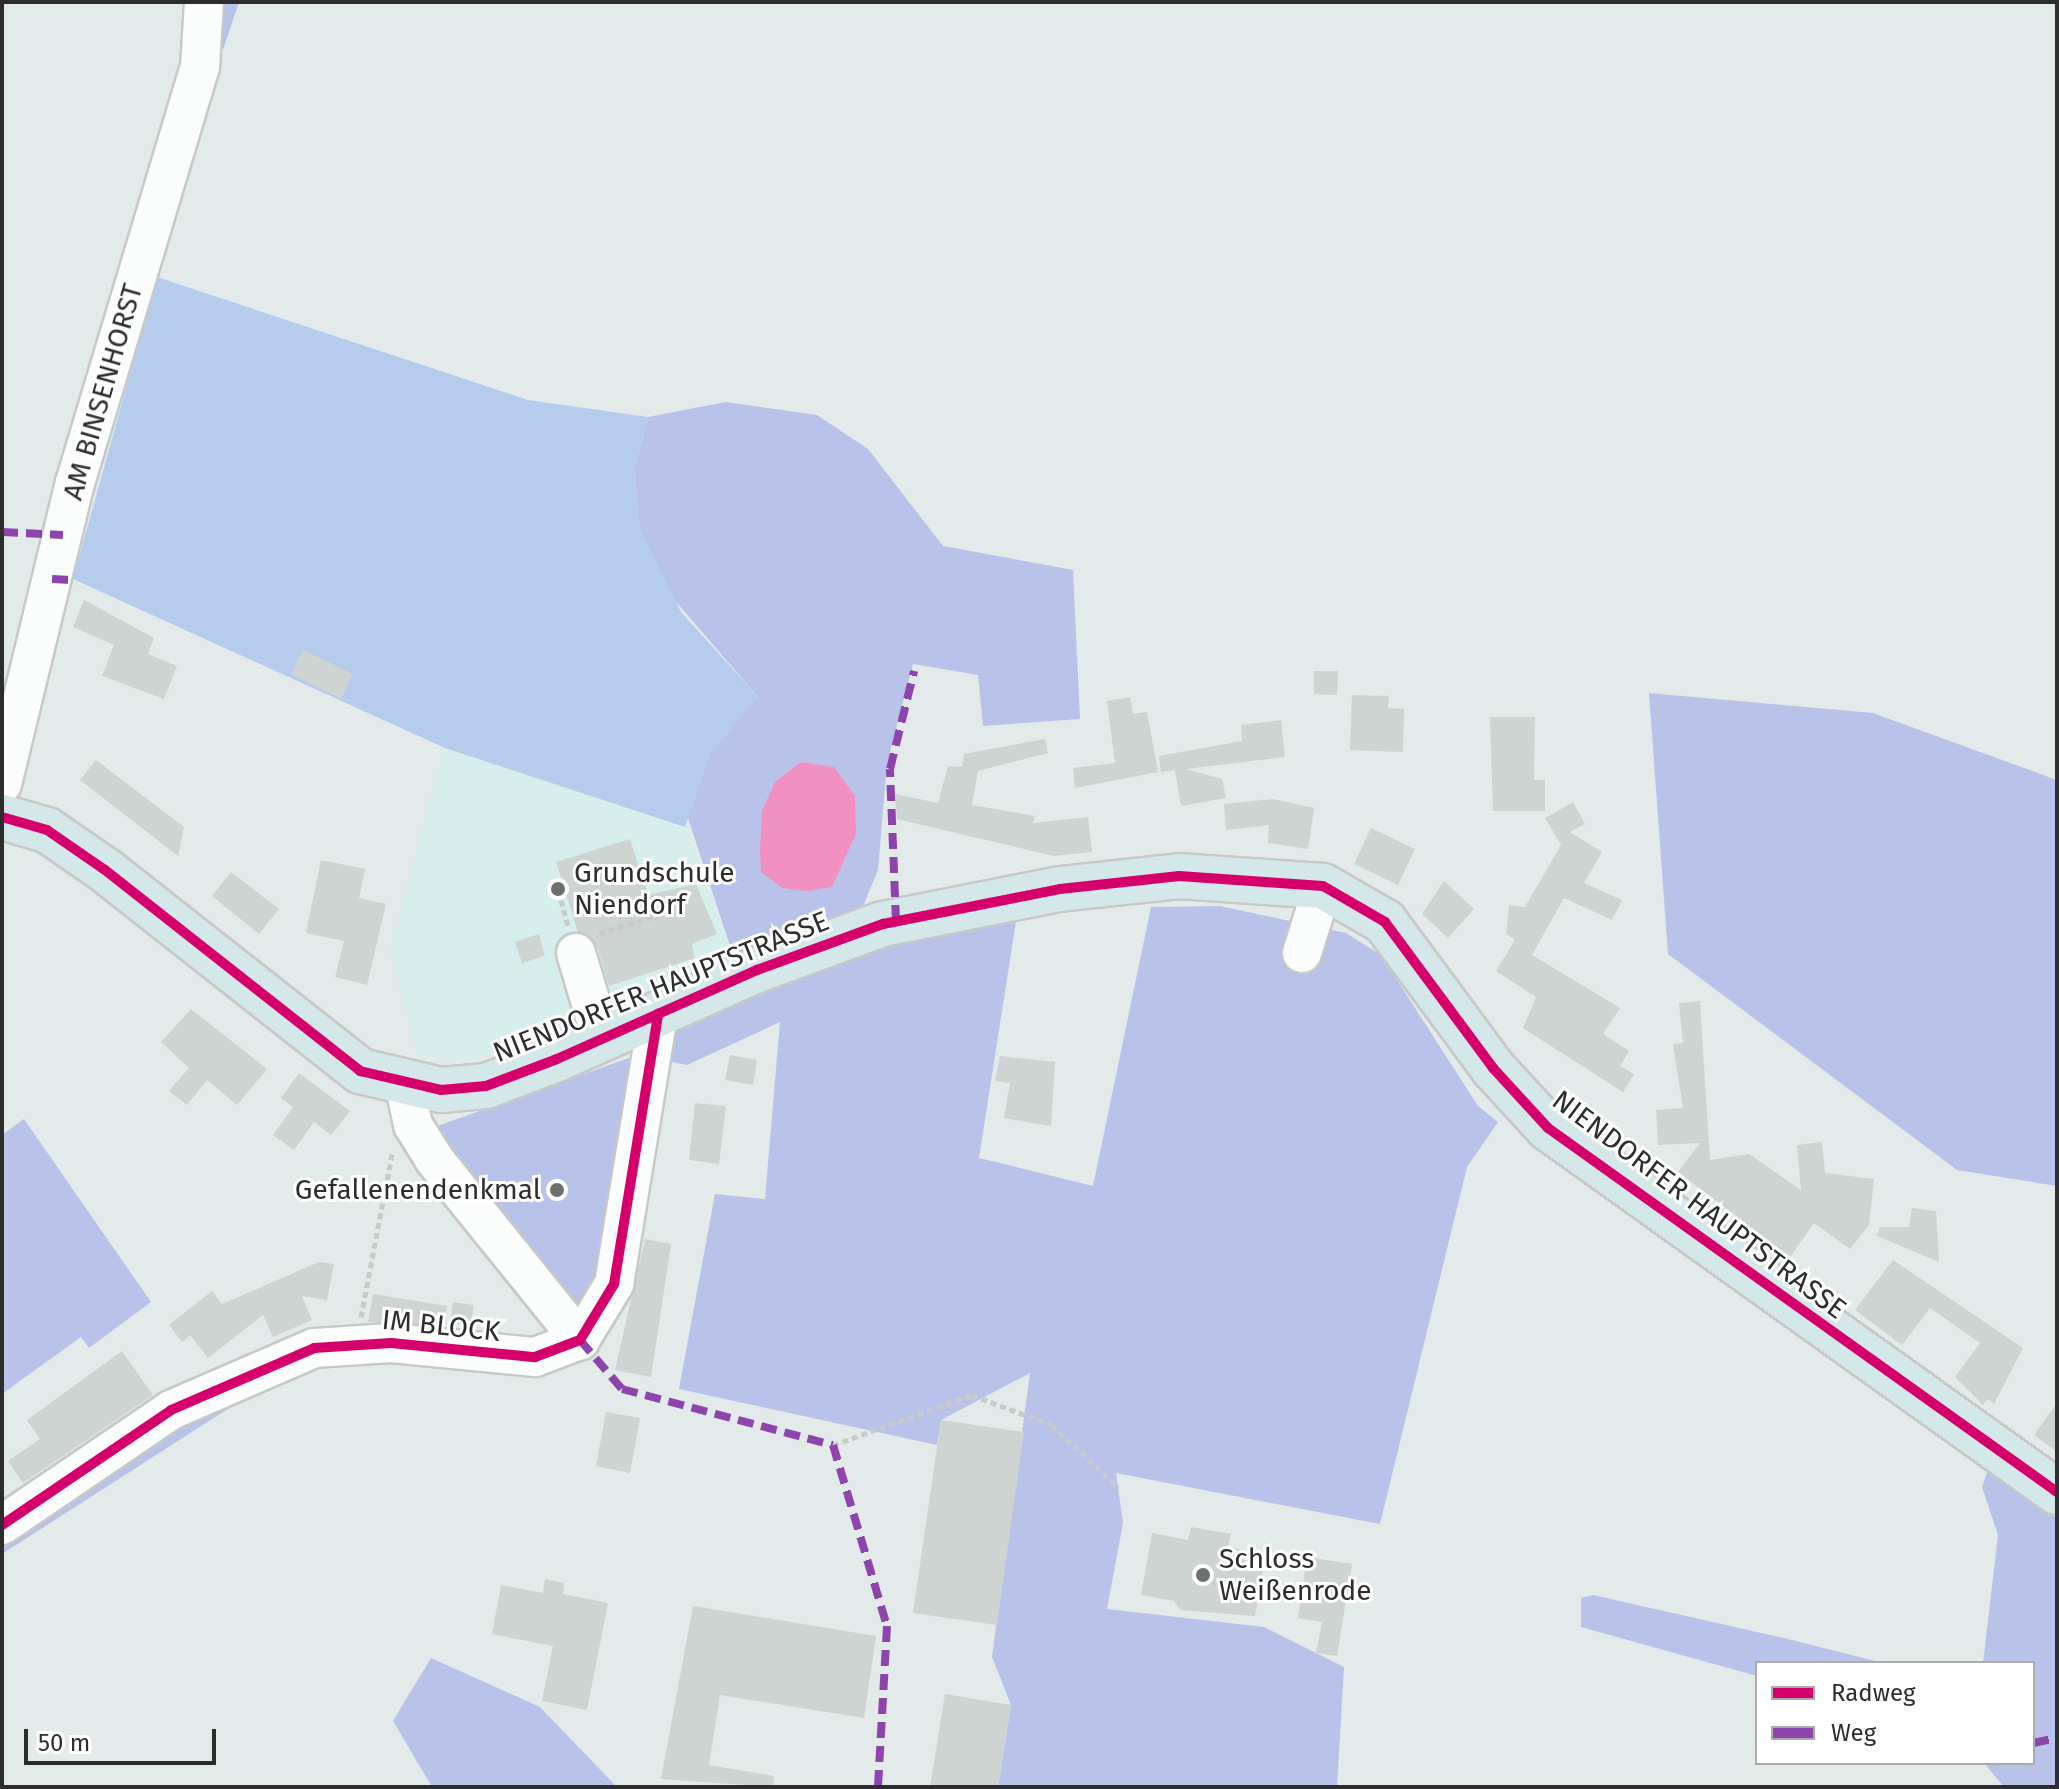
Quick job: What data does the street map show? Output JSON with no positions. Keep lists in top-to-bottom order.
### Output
{
  "streets": {
    "main road": ["NIENDORFER HAUPTSTRASSE"],
    "street": ["AM BINSENHORST", "IM BLOCK"]
  },
  "places": ["Grundschule Niendorf", "Gefallenendenkmal", "Schloss Weißenrode"],
  "legend": ["Radweg", "Weg"],
  "scale_bar": "50 m"
}
